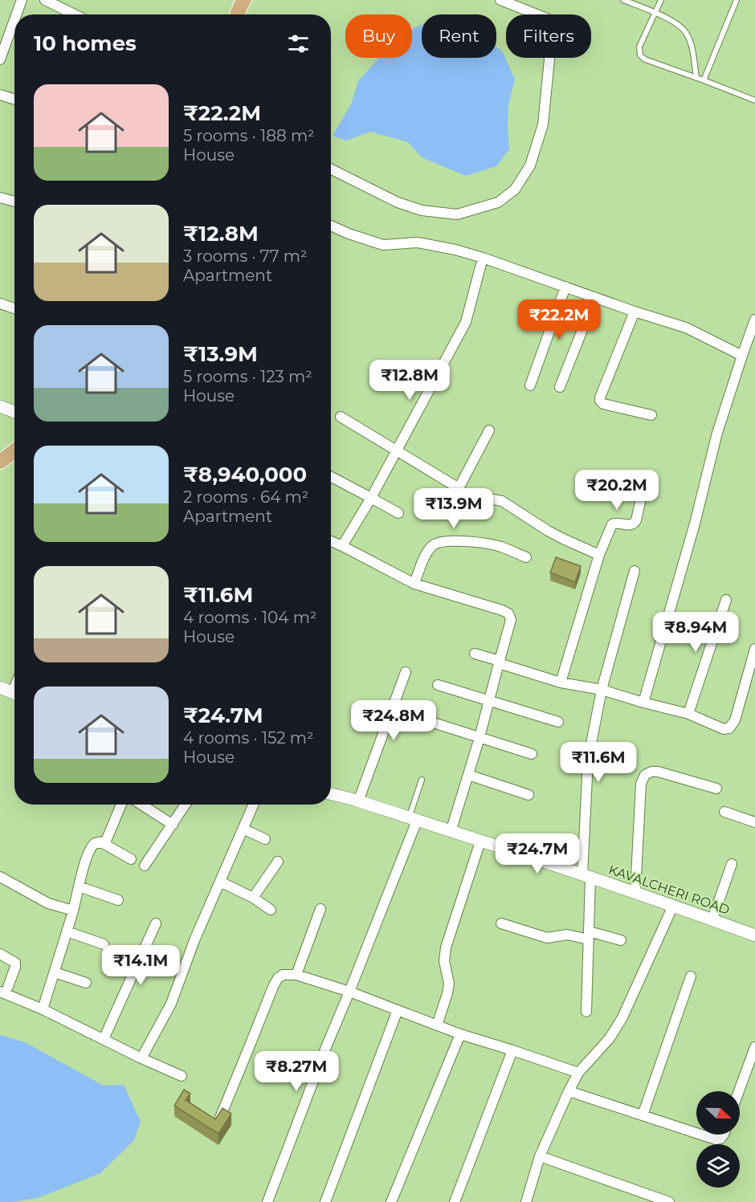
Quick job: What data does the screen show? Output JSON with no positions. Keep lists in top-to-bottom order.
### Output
{
  "streets": {
    "street": ["KAVALCHERI ROAD"]
  },
  "north": "right",
  "page": {
    "chip": ["Buy", "Rent", "Filters"],
    "heading": "10 homes",
    "list": [
      {
        "name": "₹22.2M",
        "note": "5 rooms · 188 m² · House"
      },
      {
        "name": "₹12.8M",
        "note": "3 rooms · 77 m² · Apartment"
      },
      {
        "name": "₹13.9M",
        "note": "5 rooms · 123 m² · House"
      },
      {
        "name": "₹8,940,000",
        "note": "2 rooms · 64 m² · Apartment"
      },
      {
        "name": "₹11.6M",
        "note": "4 rooms · 104 m² · House"
      },
      {
        "name": "₹24.7M",
        "note": "4 rooms · 152 m² · House"
      }
    ],
    "price": [
      "₹22.2M",
      "₹12.8M",
      "₹20.2M",
      "₹13.9M",
      "₹8.94M",
      "₹24.8M",
      "₹11.6M",
      "₹24.7M",
      "₹14.1M",
      "₹8.27M"
    ]
  }
}
